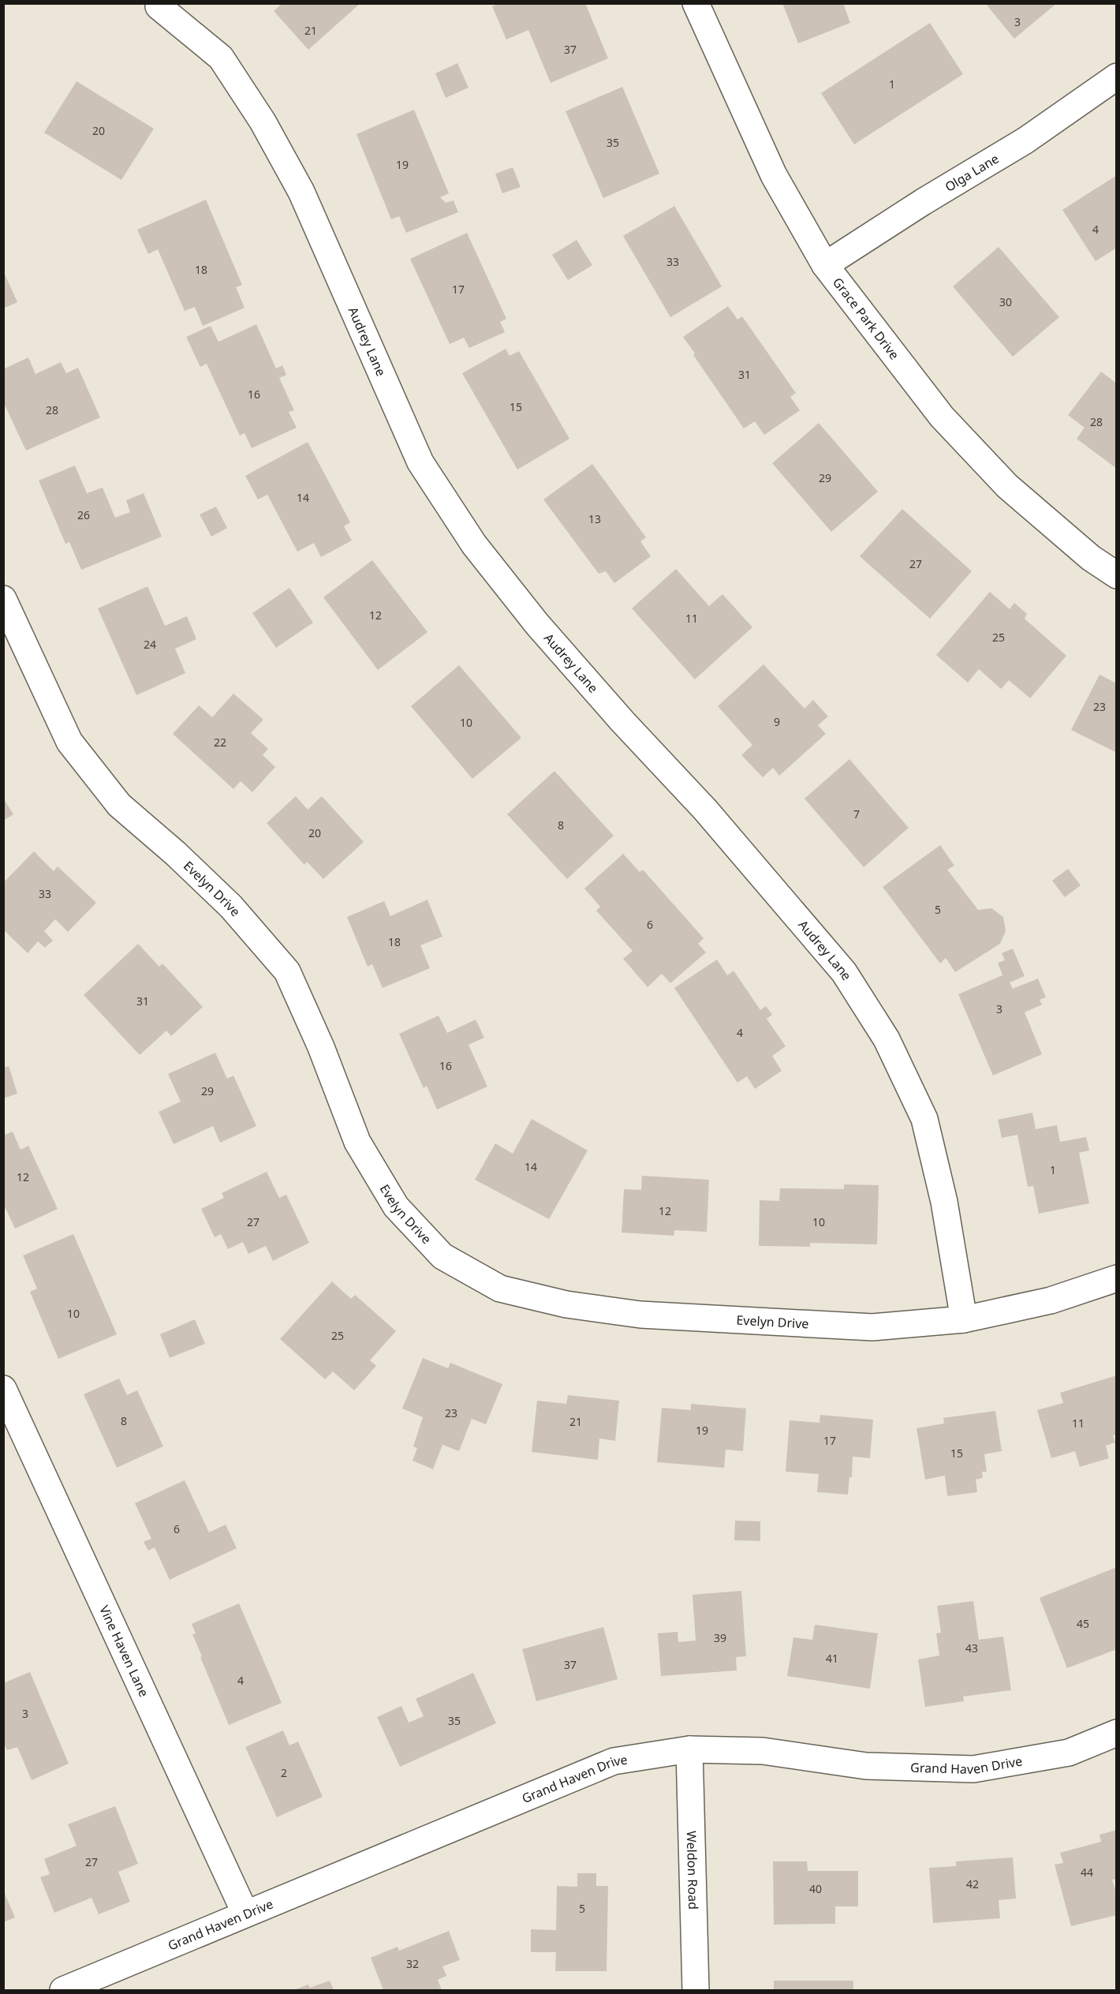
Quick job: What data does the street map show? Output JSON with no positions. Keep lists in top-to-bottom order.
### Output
{
  "streets": {
    "street": [
      "Olga Lane",
      "Grace Park Drive",
      "Audrey Lane",
      "Evelyn Drive",
      "Vine Haven Lane",
      "Grand Haven Drive",
      "Weldon Road"
    ]
  },
  "crossings": [
    ["Olga Lane", "Grace Park Drive"],
    ["Audrey Lane", "Evelyn Drive"],
    ["Vine Haven Lane", "Grand Haven Drive"],
    ["Grand Haven Drive", "Weldon Road"]
  ],
  "house_numbers": [
    "3",
    "21",
    "37",
    "1",
    "20",
    "35",
    "19",
    "4",
    "33",
    "18",
    "17",
    "30",
    "31",
    "16",
    "15",
    "28",
    "28",
    "29",
    "14",
    "26",
    "13",
    "27",
    "12",
    "11",
    "25",
    "24",
    "23",
    "9",
    "10",
    "22",
    "7",
    "8",
    "20",
    "33",
    "5",
    "6",
    "18",
    "31",
    "3",
    "4",
    "16",
    "29",
    "14",
    "1",
    "12",
    "12",
    "27",
    "10",
    "10",
    "25",
    "23",
    "8",
    "21",
    "11",
    "19",
    "17",
    "15",
    "6",
    "45",
    "39",
    "43",
    "41",
    "37",
    "4",
    "3",
    "35",
    "2",
    "27",
    "44",
    "42",
    "40",
    "5",
    "32"
  ]
}
